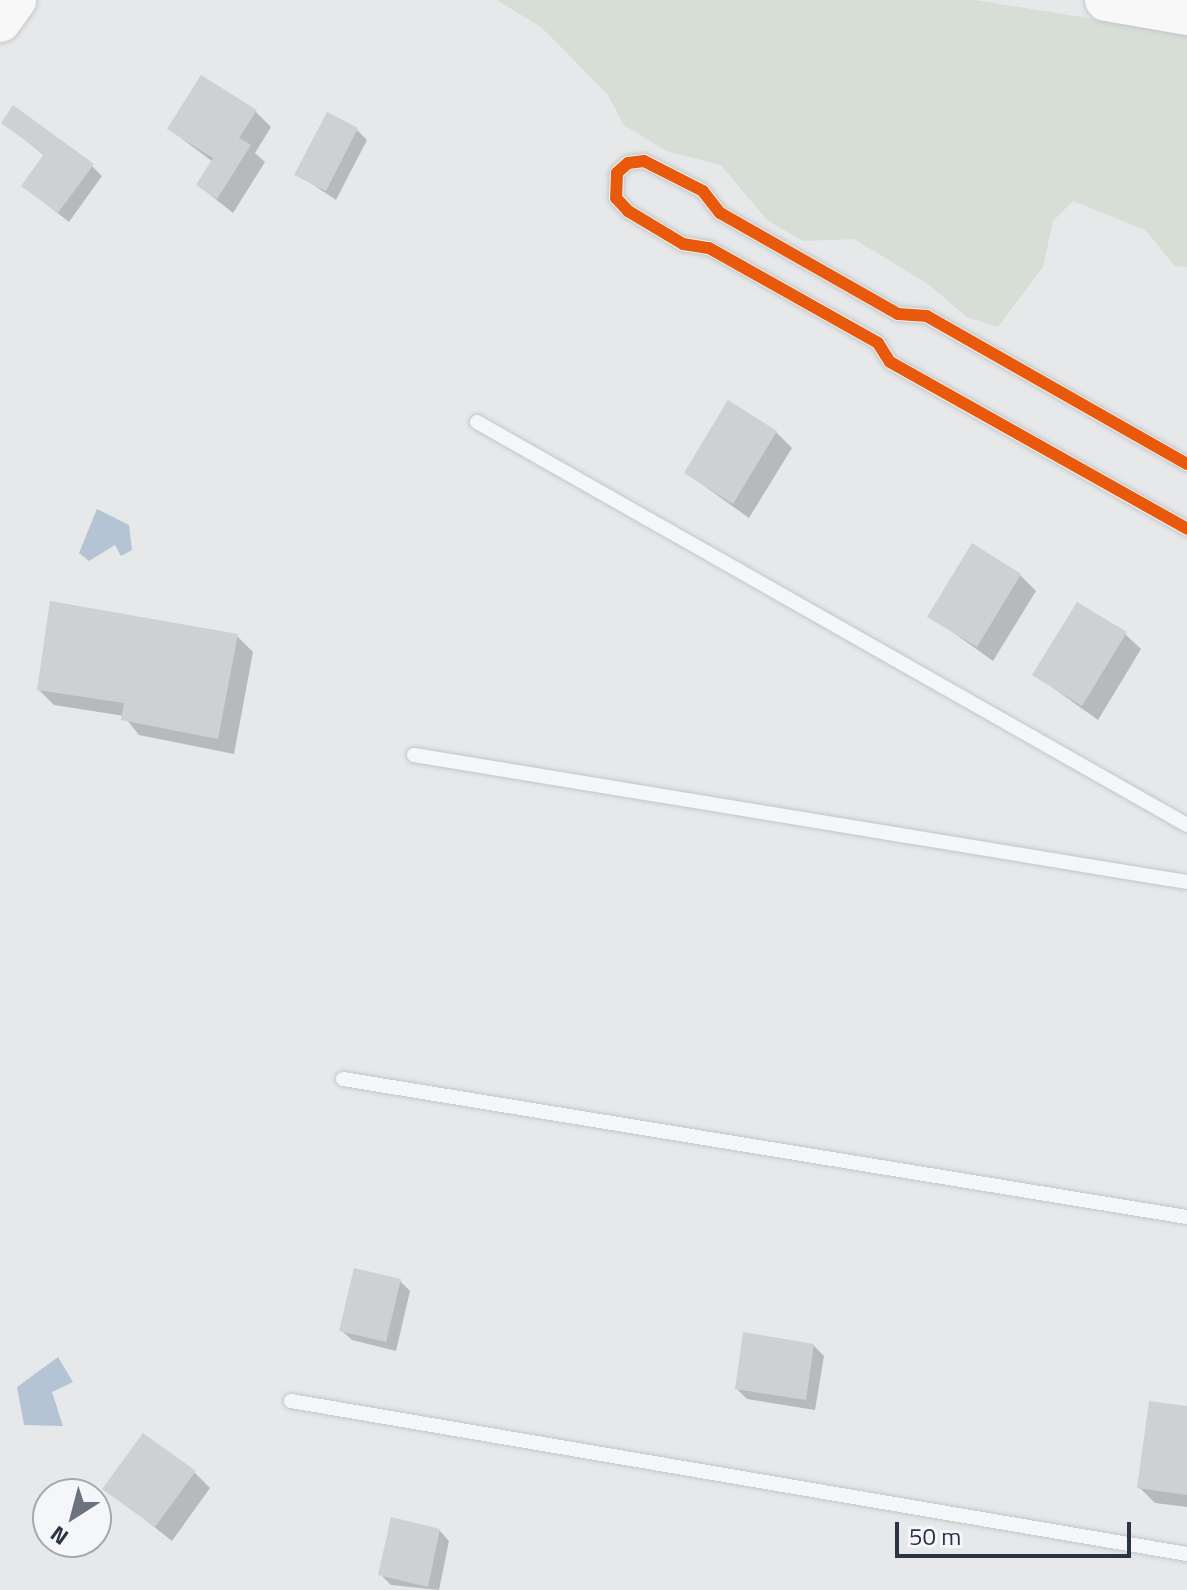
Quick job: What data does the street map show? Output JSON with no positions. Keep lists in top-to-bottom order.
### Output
{
  "scale_bar": "50 m",
  "north": "bottom left"
}
